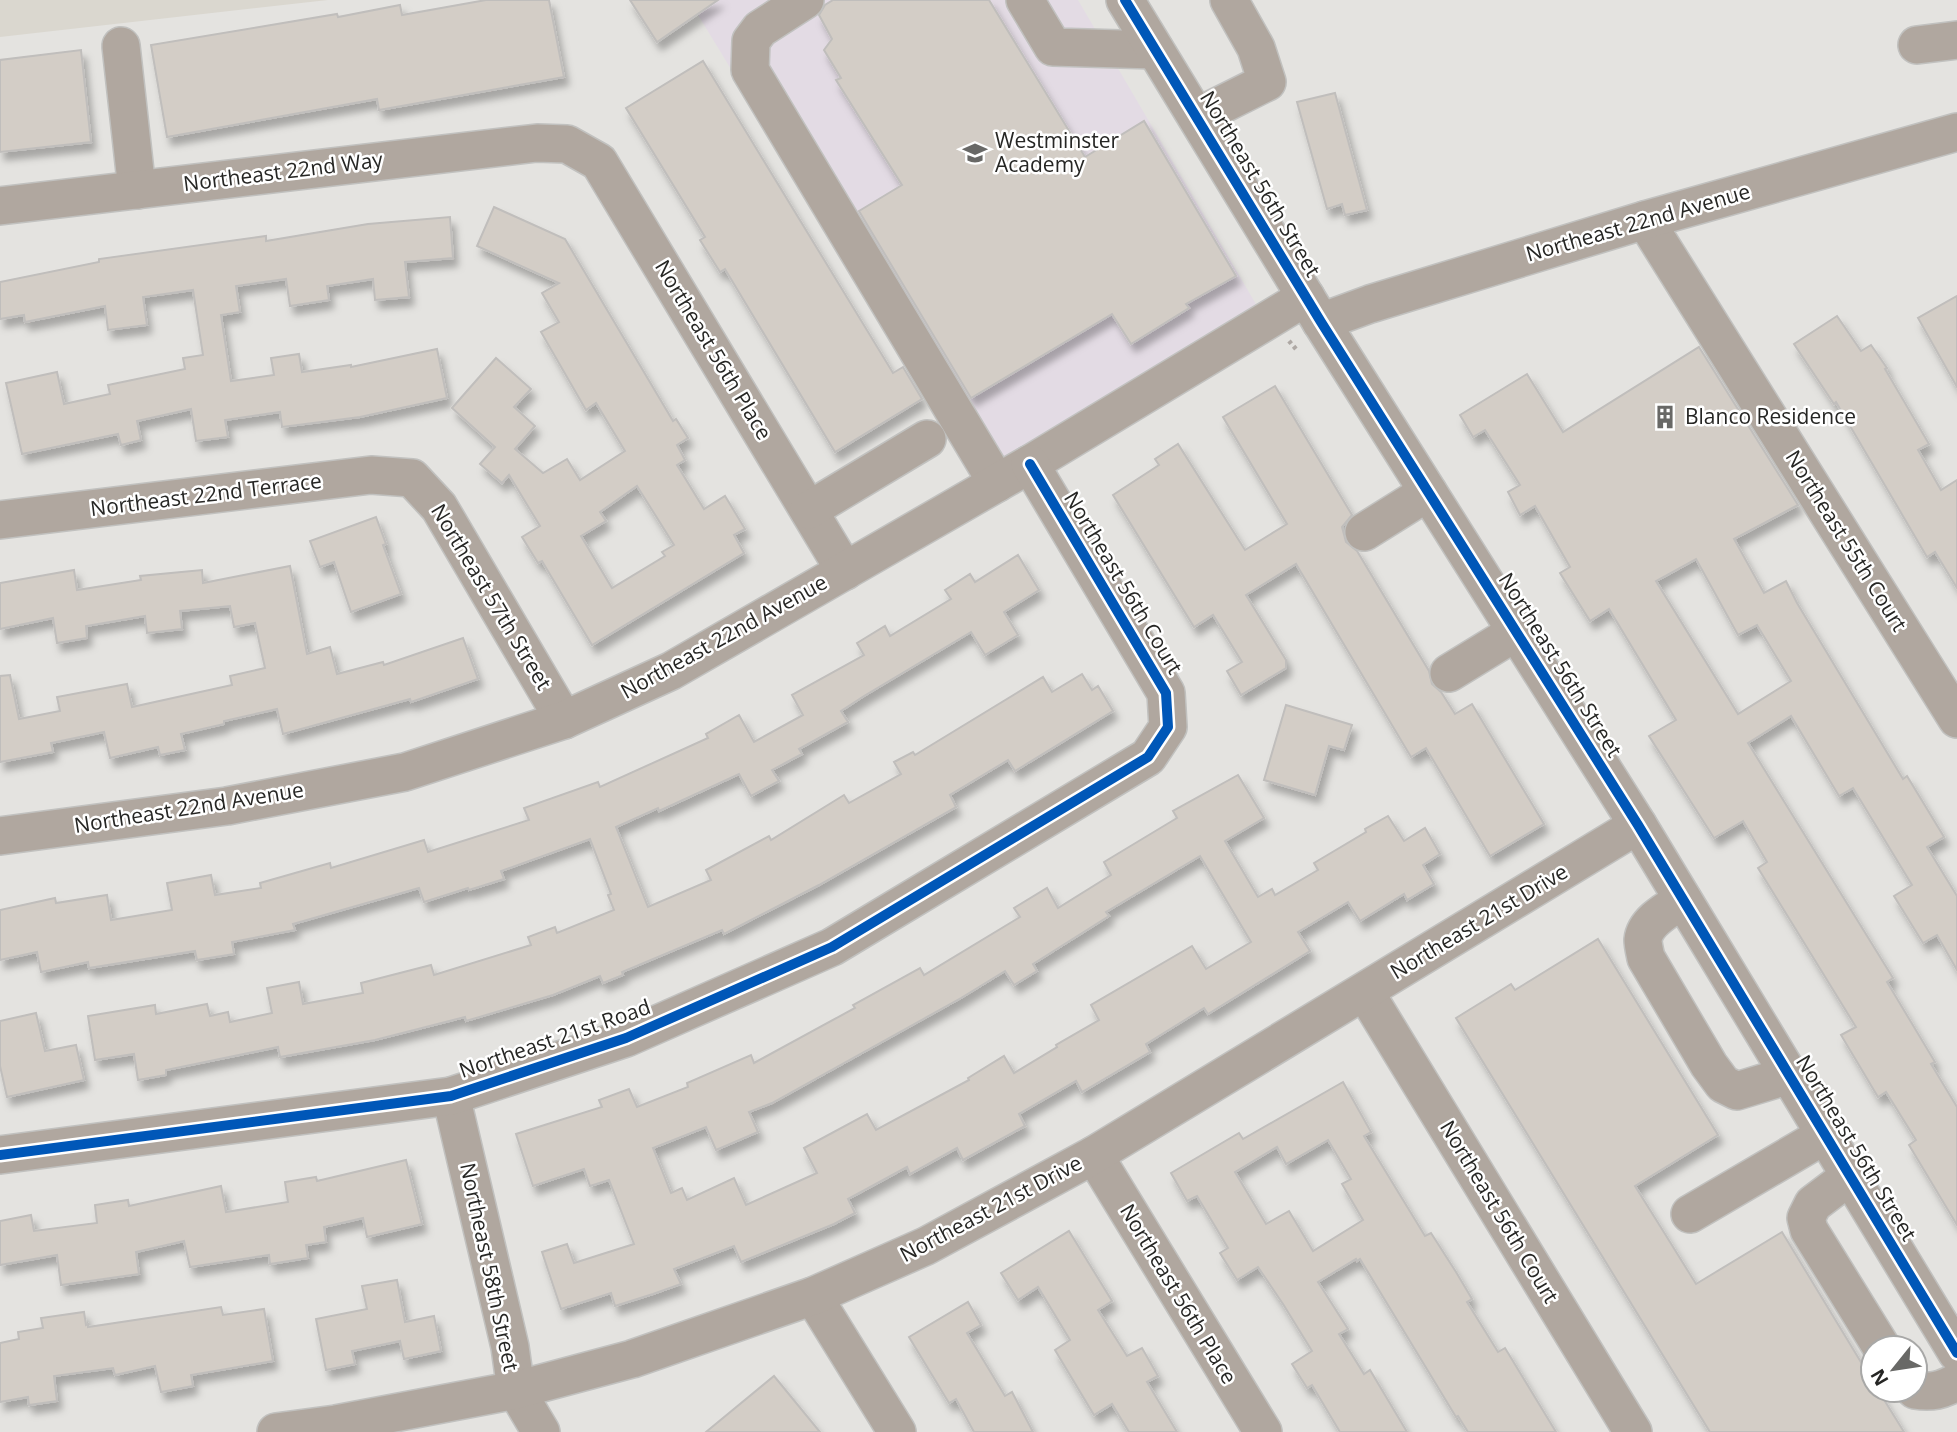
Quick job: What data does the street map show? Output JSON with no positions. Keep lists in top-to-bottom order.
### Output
{
  "streets": {
    "street": [
      "Northeast 22nd Way",
      "Northeast 56th Street",
      "Northeast 22nd Avenue",
      "Northeast 56th Place",
      "Northeast 22nd Terrace",
      "Northeast 55th Court",
      "Northeast 56th Court",
      "Northeast 57th Street",
      "Northeast 21st Drive",
      "Northeast 21st Road",
      "Northeast 58th Street"
    ]
  },
  "crossings": [
    ["Northeast 22nd Way", "Northeast 56th Place"],
    ["Northeast 56th Street", "Northeast 22nd Avenue"],
    ["Northeast 56th Street", "Northeast 21st Drive"],
    ["Northeast 22nd Avenue", "Northeast 56th Place"],
    ["Northeast 22nd Avenue", "Northeast 55th Court"],
    ["Northeast 22nd Avenue", "Northeast 56th Court"],
    ["Northeast 22nd Avenue", "Northeast 57th Street"],
    ["Northeast 56th Place", "Northeast 21st Drive"],
    ["Northeast 22nd Terrace", "Northeast 57th Street"],
    ["Northeast 56th Court", "Northeast 21st Drive"],
    ["Northeast 56th Court", "Northeast 21st Road"],
    ["Northeast 21st Drive", "Northeast 58th Street"],
    ["Northeast 21st Road", "Northeast 58th Street"]
  ],
  "places": {
    "school or university": ["Westminster Academy"],
    "building": ["Blanco Residence"]
  },
  "north": "bottom left"
}
